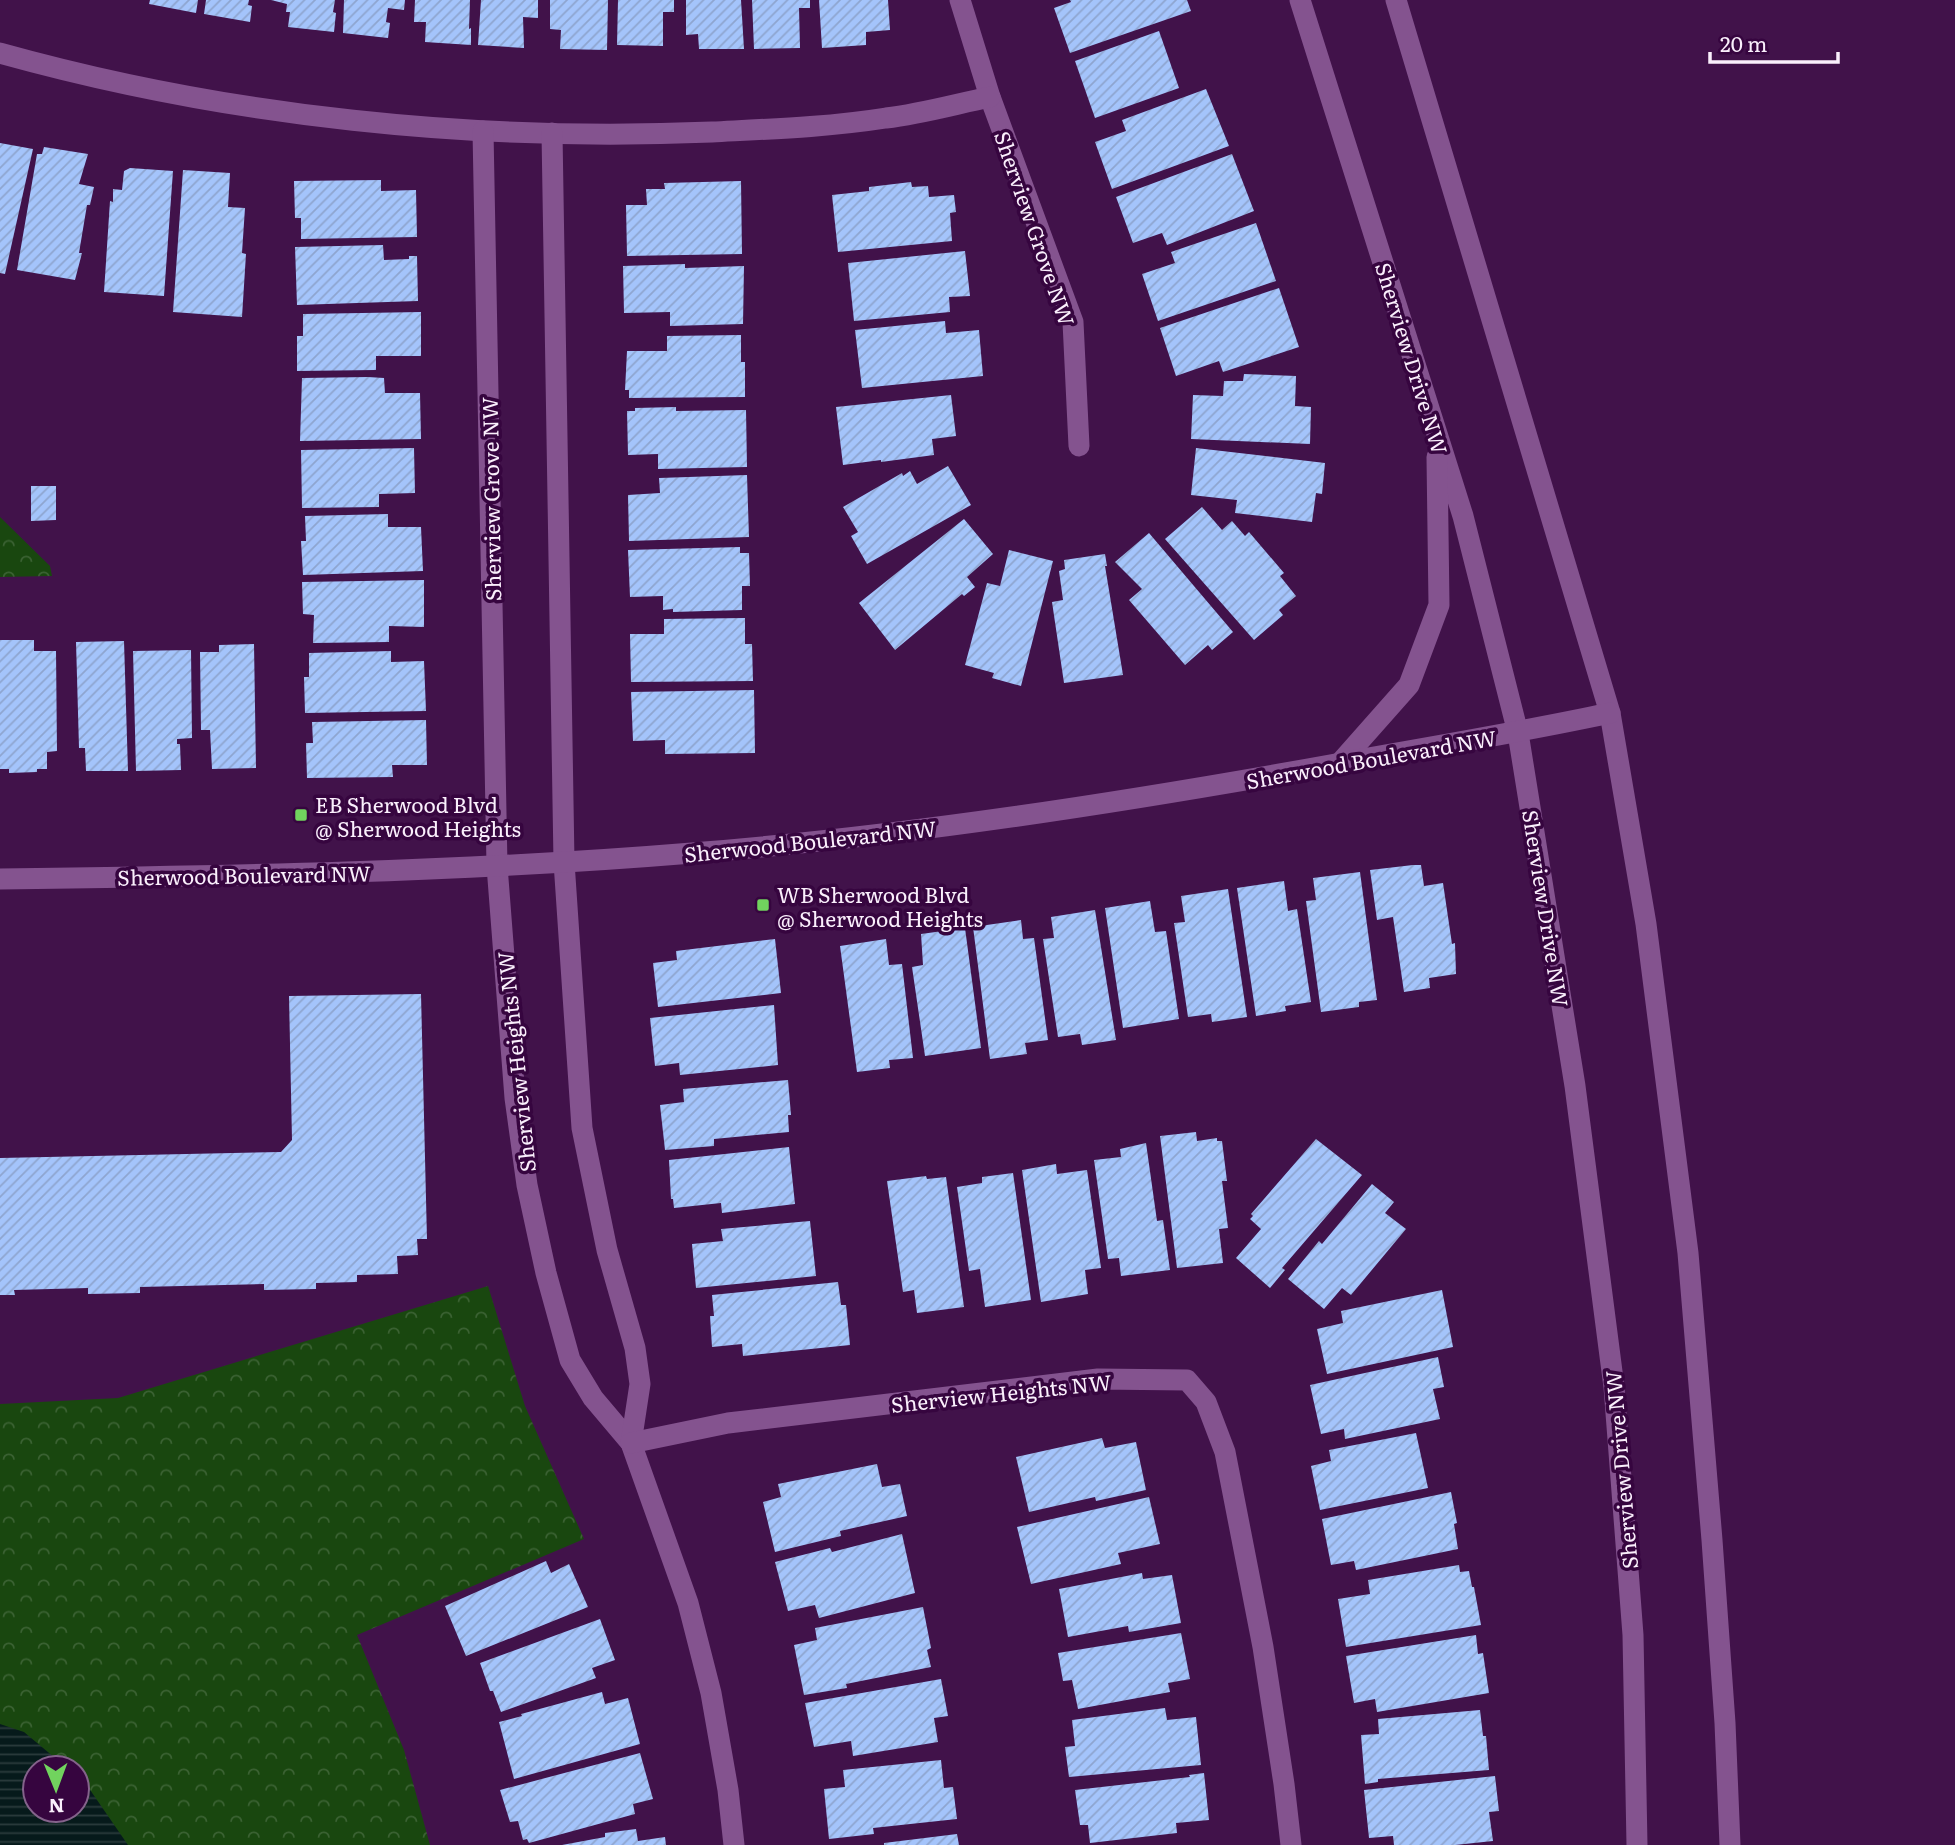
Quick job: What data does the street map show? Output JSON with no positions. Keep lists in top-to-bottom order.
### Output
{
  "streets": {
    "street": [
      "Sherview Grove NW",
      "Sherview Drive NW",
      "Sherwood Boulevard NW",
      "Sherview Heights NW"
    ]
  },
  "crossings": [
    ["Sherview Grove NW", "Sherwood Boulevard NW"],
    ["Sherview Grove NW", "Sherview Heights NW"],
    ["Sherview Drive NW", "Sherwood Boulevard NW"],
    ["Sherwood Boulevard NW", "Sherview Heights NW"]
  ],
  "places": {
    "transit": ["EB Sherwood Blvd @ Sherwood Heights", "WB Sherwood Blvd @ Sherwood Heights"]
  },
  "scale_bar": "20 m",
  "north": "bottom"
}
